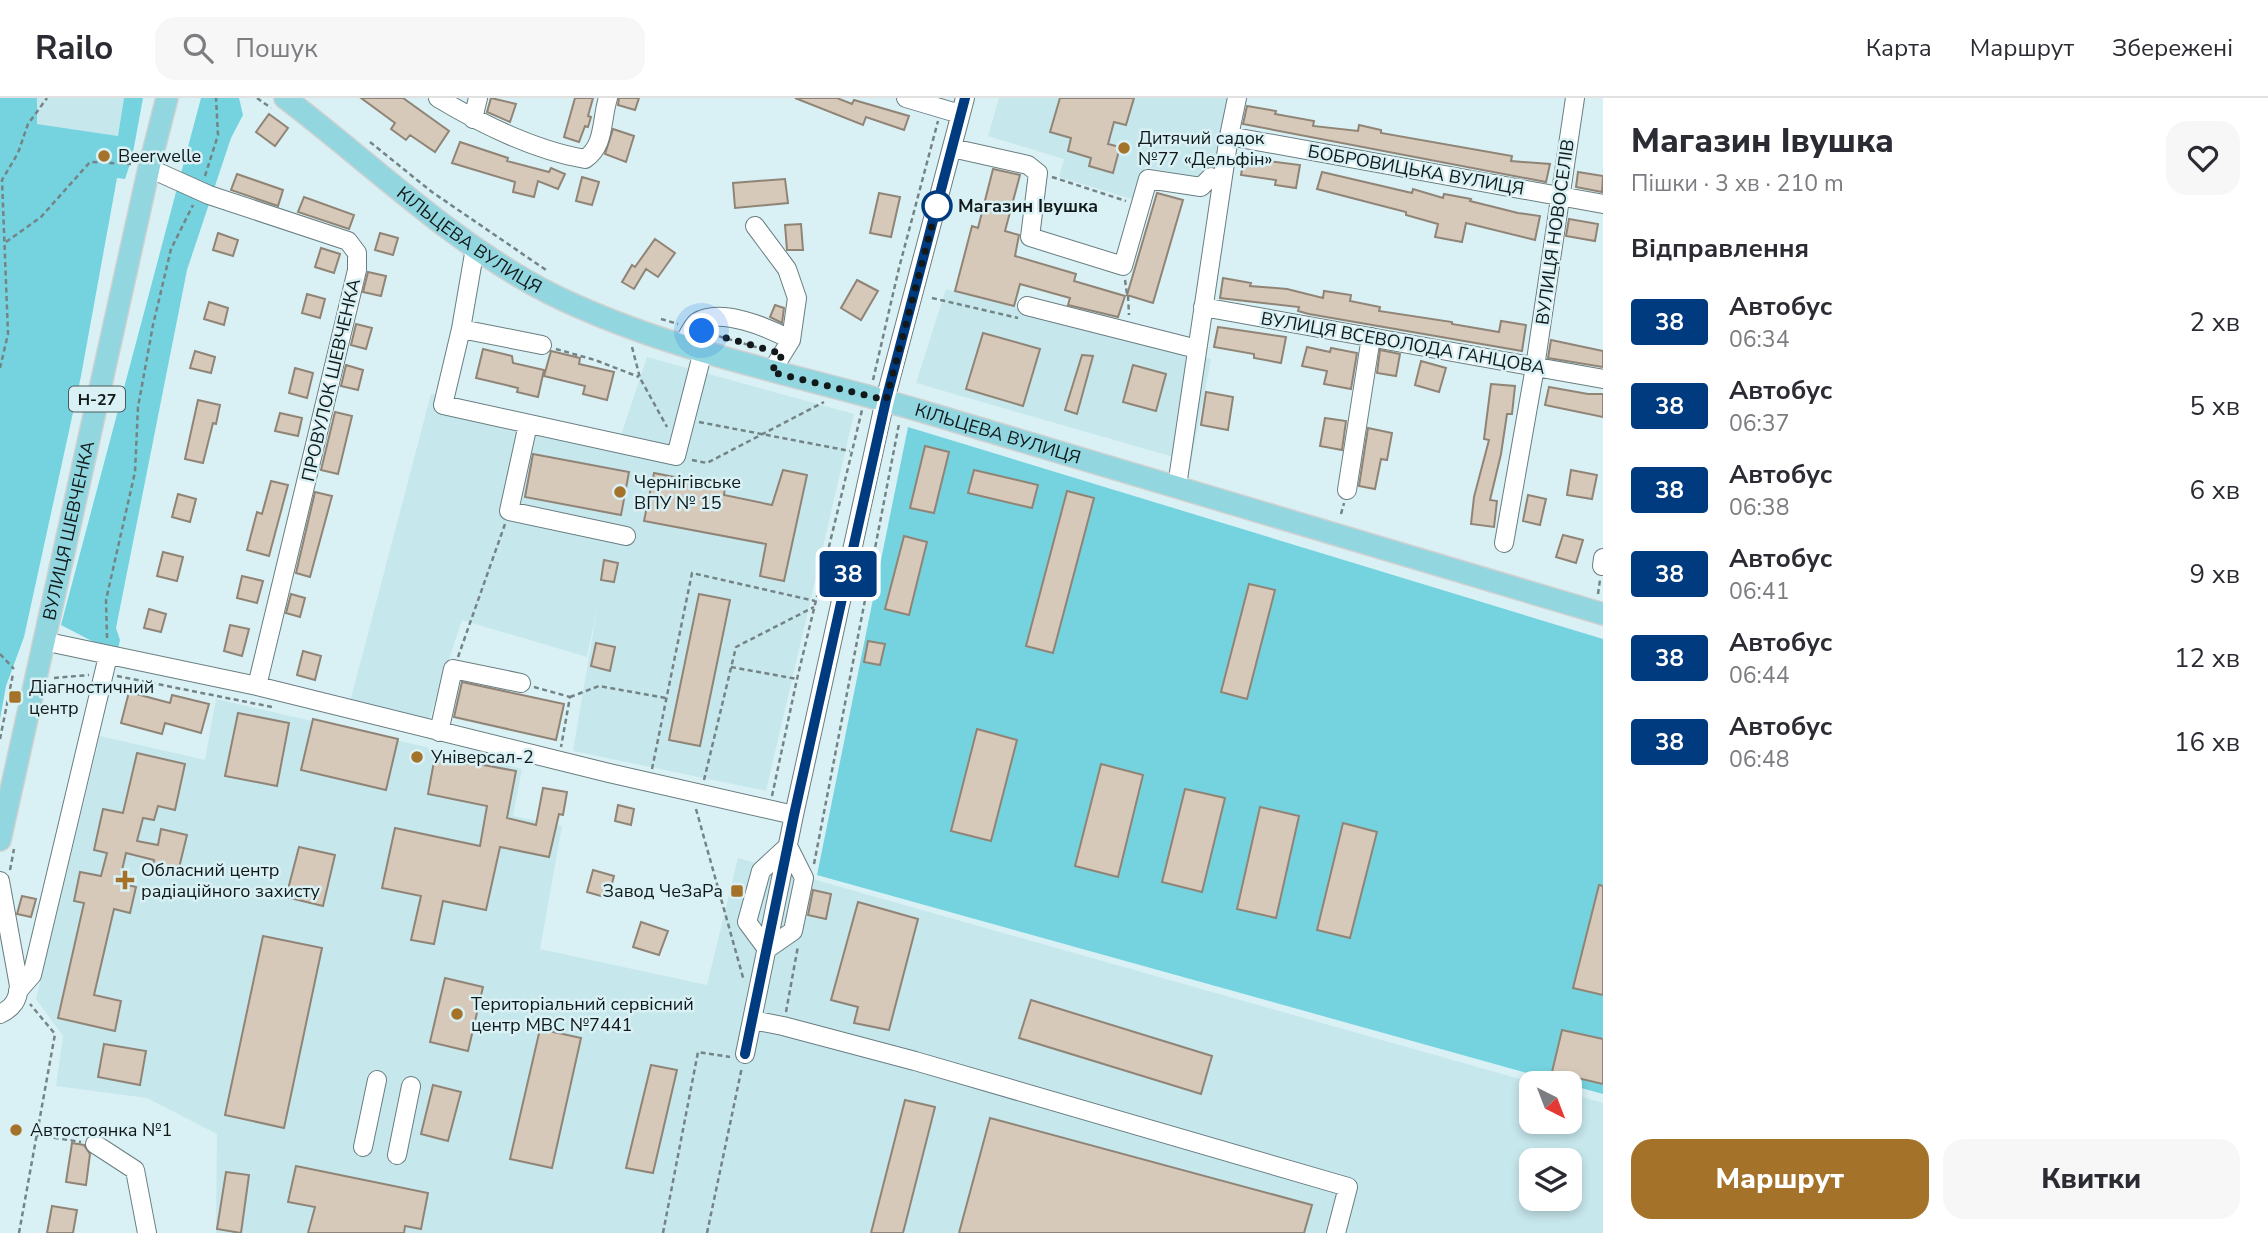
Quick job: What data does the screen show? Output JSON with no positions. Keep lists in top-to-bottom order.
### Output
{
  "streets": {
    "main road": ["КІЛЬЦЕВА ВУЛИЦЯ", "Н-27", "ВУЛИЦЯ ШЕВЧЕНКА"],
    "street": [
      "БОБРОВИЦЬКА ВУЛИЦЯ",
      "ВУЛИЦЯ НОВОСЕЛІВ",
      "ВУЛИЦЯ ВСЕВОЛОДА ГАНЦОВА",
      "ПРОВУЛОК ШЕВЧЕНКА"
    ]
  },
  "crossings": [
    ["БОБРОВИЦЬКА ВУЛИЦЯ", "ВУЛИЦЯ НОВОСЕЛІВ"],
    ["ВУЛИЦЯ НОВОСЕЛІВ", "ВУЛИЦЯ ВСЕВОЛОДА ГАНЦОВА"],
    ["ПРОВУЛОК ШЕВЧЕНКА", "ВУЛИЦЯ ШЕВЧЕНКА"]
  ],
  "places": {
    "other": [
      "Дитячий садок №77 «Дельфін»",
      "Beerwelle",
      "Магазин Івушка",
      "Чернігівське ВПУ № 15",
      "Універсал-2",
      "Територіальний сервісний центр МВС №7441",
      "Автостоянка №1"
    ],
    "transit": ["Діагностичний центр", "Завод ЧеЗаРа"],
    "health": ["Обласний центр радіаційного захисту"]
  },
  "lines": ["bus line 38"],
  "north": "bottom right",
  "page": {
    "header": "Railo",
    "search": "Пошук",
    "nav": ["Карта", "Маршрут", "Збережені"],
    "on_map": "38",
    "heading": [
      ["Магазин Івушка", "Пішки · 3 хв · 210 m"],
      "Відправлення"
    ],
    "list": [
      {
        "mark": "38",
        "name": "Автобус",
        "note": "06:34",
        "value": "2 хв"
      },
      {
        "mark": "38",
        "name": "Автобус",
        "note": "06:37",
        "value": "5 хв"
      },
      {
        "mark": "38",
        "name": "Автобус",
        "note": "06:38",
        "value": "6 хв"
      },
      {
        "mark": "38",
        "name": "Автобус",
        "note": "06:41",
        "value": "9 хв"
      },
      {
        "mark": "38",
        "name": "Автобус",
        "note": "06:44",
        "value": "12 хв"
      },
      {
        "mark": "38",
        "name": "Автобус",
        "note": "06:48",
        "value": "16 хв"
      }
    ],
    "buttons": ["Маршрут", "Квитки"]
  }
}
